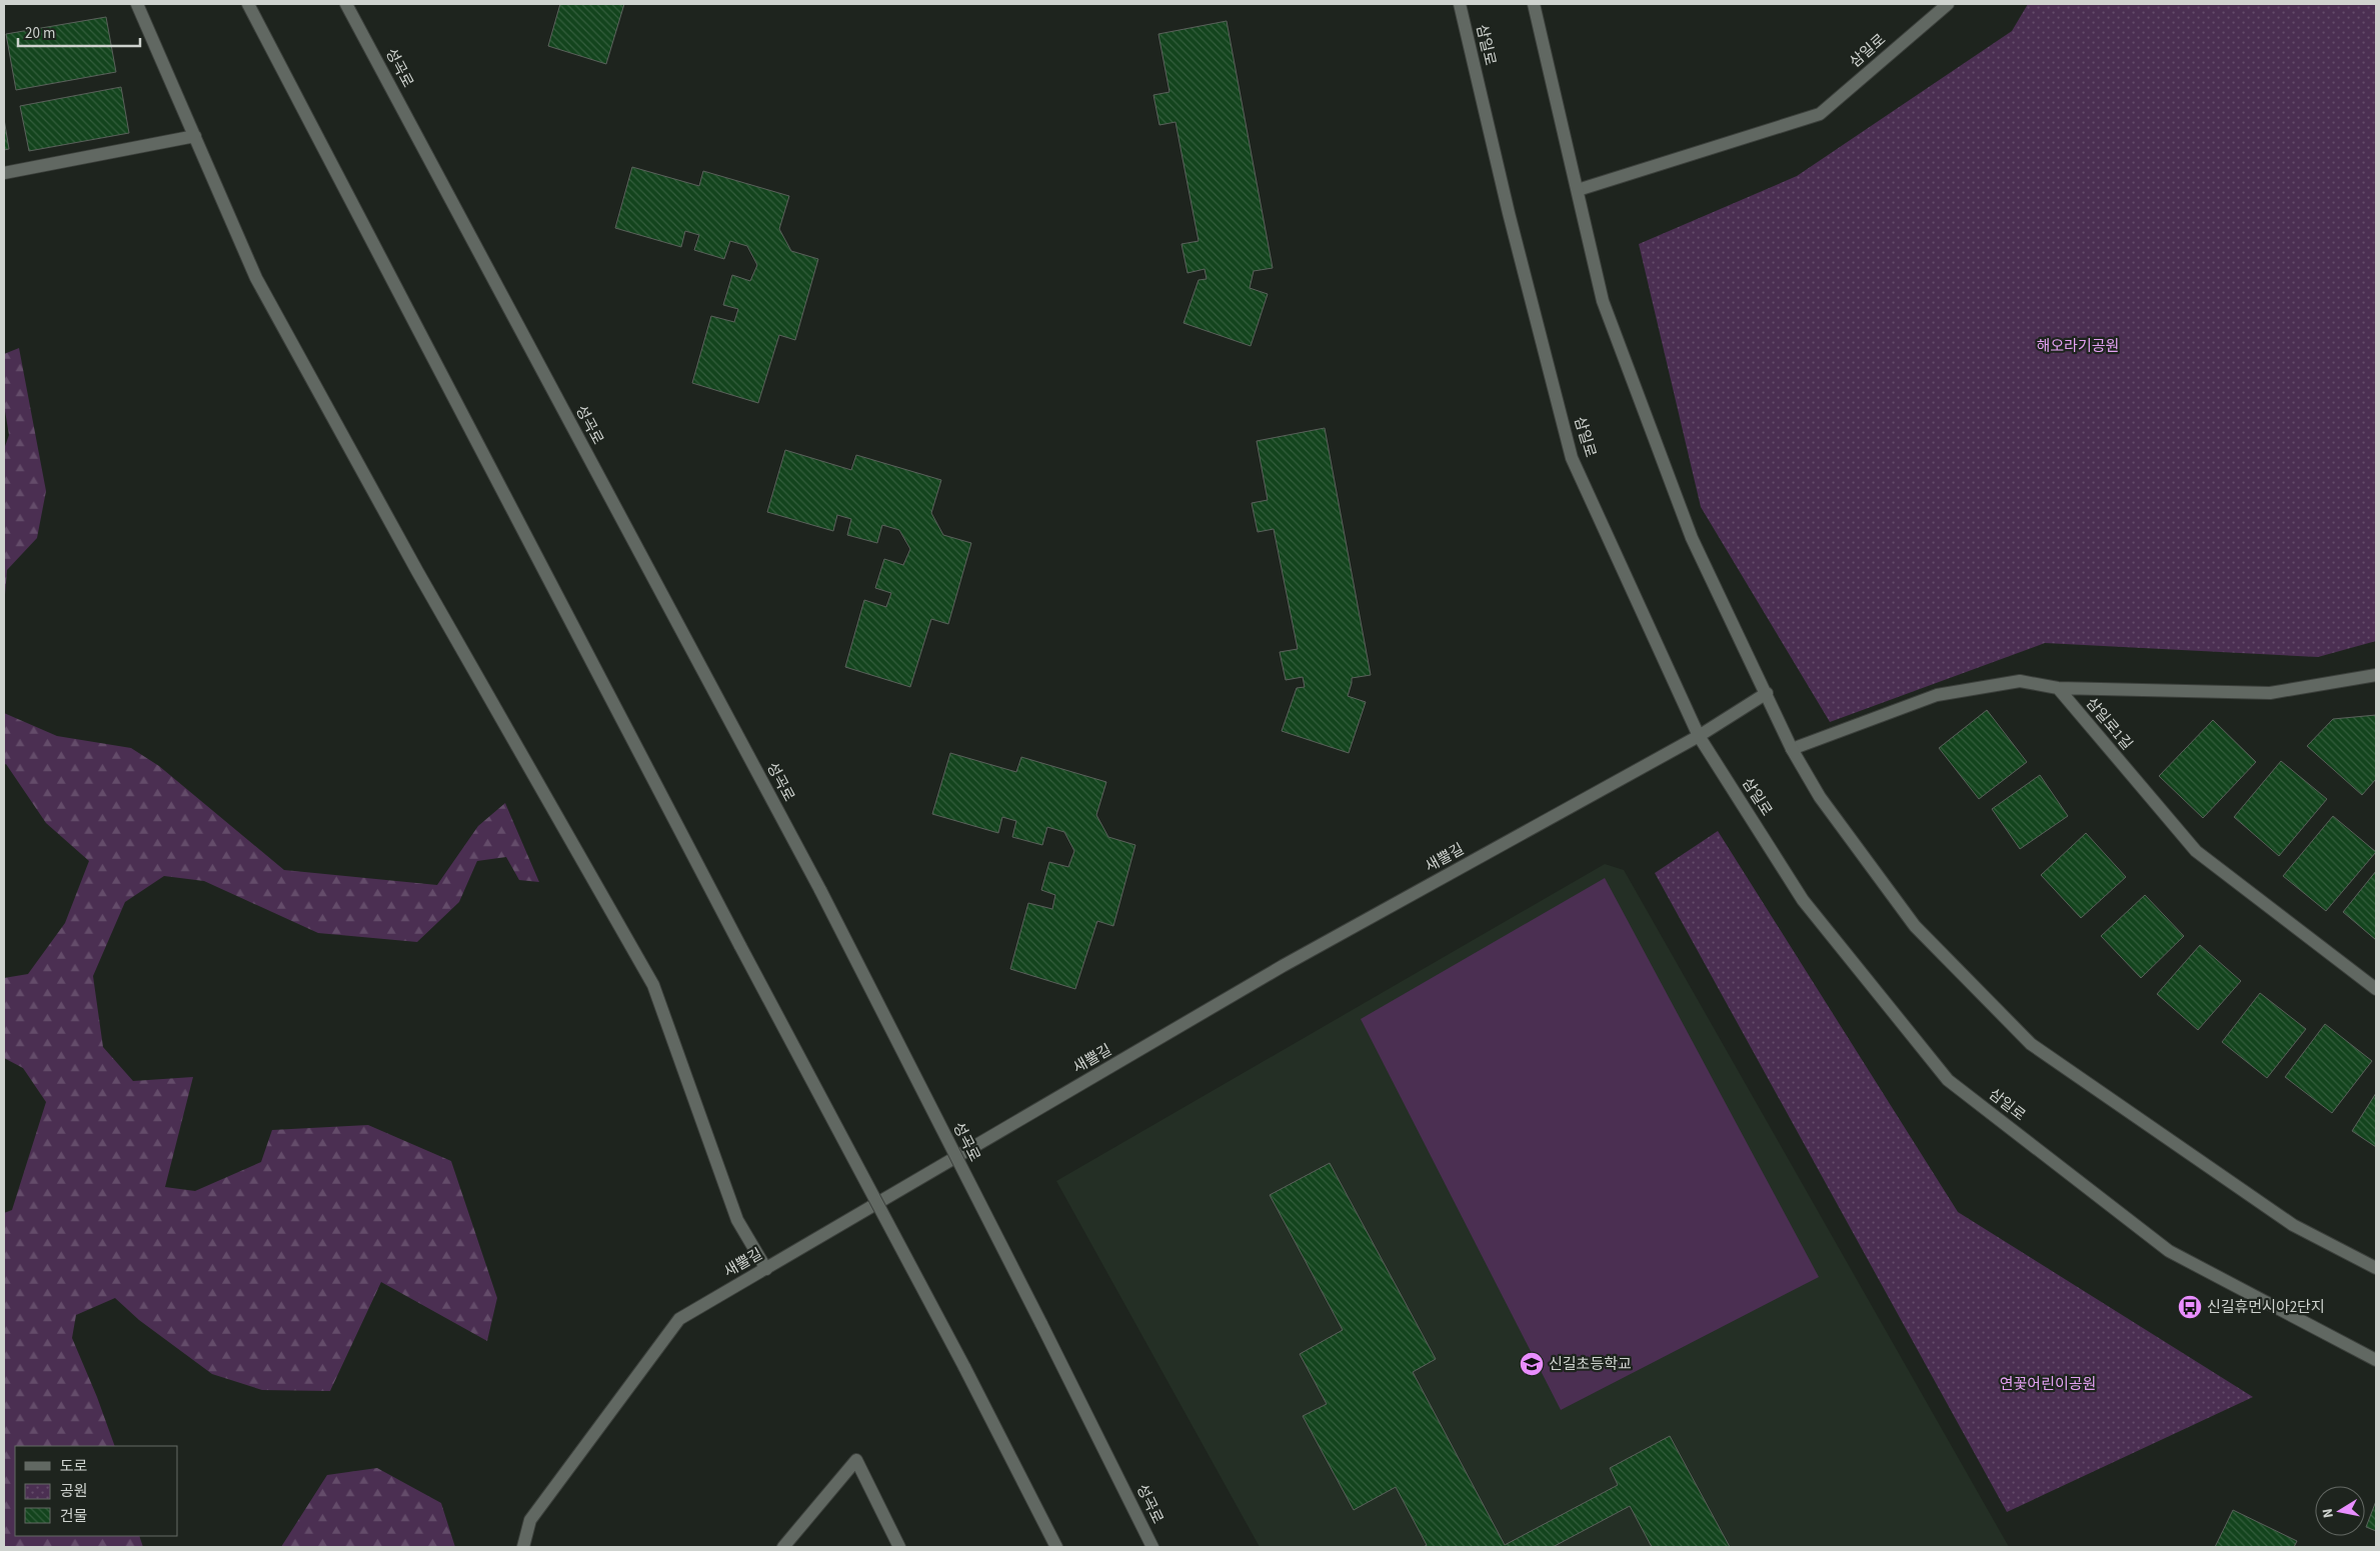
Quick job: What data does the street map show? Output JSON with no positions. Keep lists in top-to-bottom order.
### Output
{
  "streets": {
    "main road": [
      "삼일로",
      "성곡로",
      "삼일로1길",
      "새뿔길"
    ]
  },
  "crossings": [
    ["삼일로", "새뿔길"]
  ],
  "parks": ["해오라기공원", "연꽃어린이공원"],
  "places": {
    "bus stop": ["신길휴먼시아2단지"],
    "school or university": ["신길초등학교"]
  },
  "legend": ["도로", "공원", "건물"],
  "scale_bar": "20 m",
  "north": "left"
}
